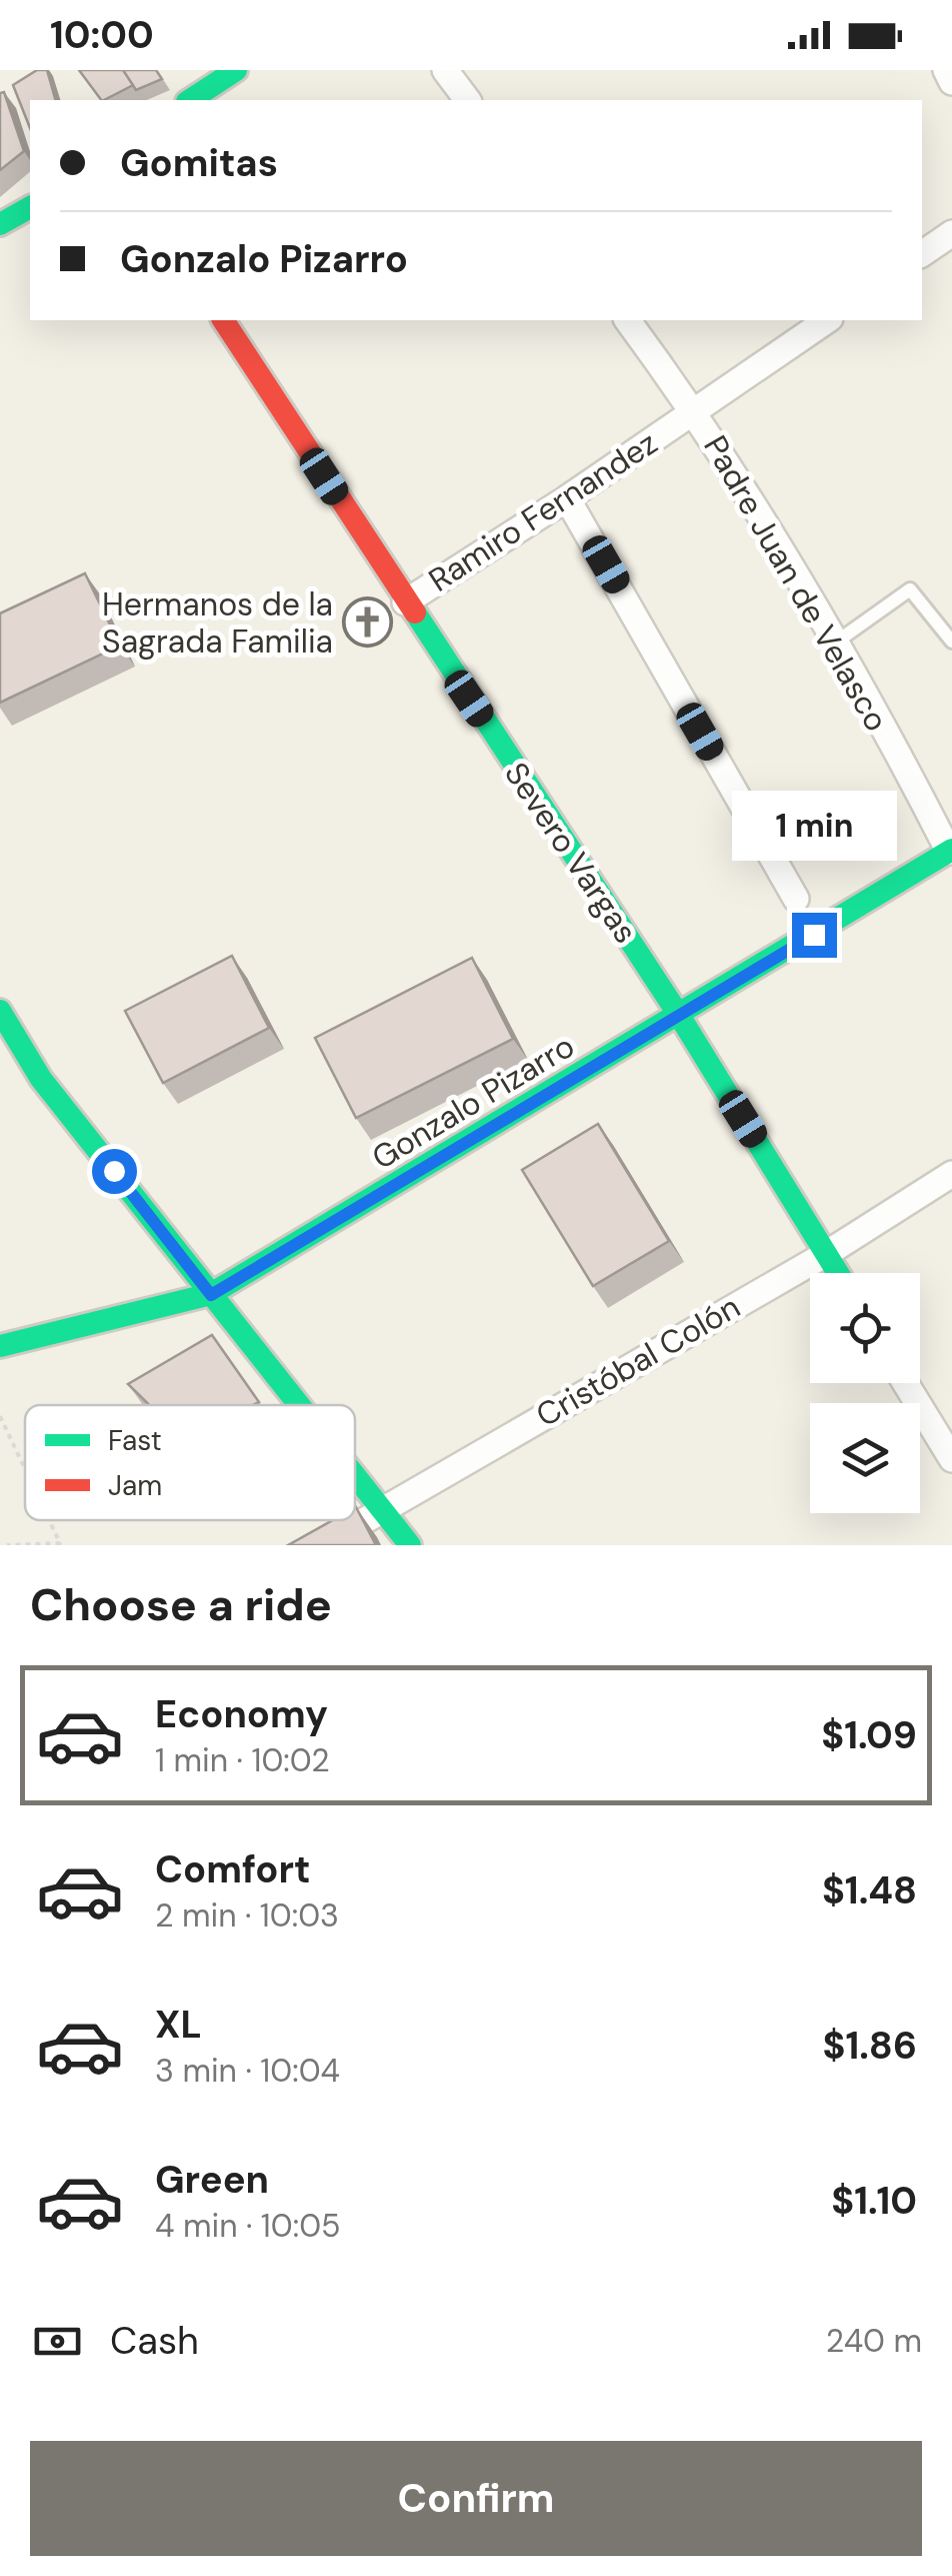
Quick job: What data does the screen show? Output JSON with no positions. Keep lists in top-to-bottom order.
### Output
{
  "streets": {
    "street": [
      "Ramiro Fernandez",
      "Padre Juan de Velasco",
      "Severo Vargas",
      "Gonzalo Pizarro",
      "Cristóbal Colón"
    ]
  },
  "crossings": [
    ["Ramiro Fernandez", "Padre Juan de Velasco"],
    ["Ramiro Fernandez", "Severo Vargas"],
    ["Padre Juan de Velasco", "Gonzalo Pizarro"],
    ["Severo Vargas", "Gonzalo Pizarro"],
    ["Severo Vargas", "Cristóbal Colón"]
  ],
  "places": {
    "church": ["Hermanos de la Sagrada Familia"]
  },
  "legend": ["Fast", "Jam"],
  "page": {
    "status": "10:00",
    "banner": ["Gomitas", "Gonzalo Pizarro"],
    "bubble": "1 min",
    "heading": "Choose a ride",
    "list": [
      {
        "name": "Economy",
        "note": "1 min · 10:02",
        "value": "$1.09"
      },
      {
        "name": "Comfort",
        "note": "2 min · 10:03",
        "value": "$1.48"
      },
      {
        "name": "XL",
        "note": "3 min · 10:04",
        "value": "$1.86"
      },
      {
        "name": "Green",
        "note": "4 min · 10:05",
        "value": "$1.10"
      }
    ],
    "pay": ["Cash", "240 m"],
    "buttons": "Confirm"
  }
}
